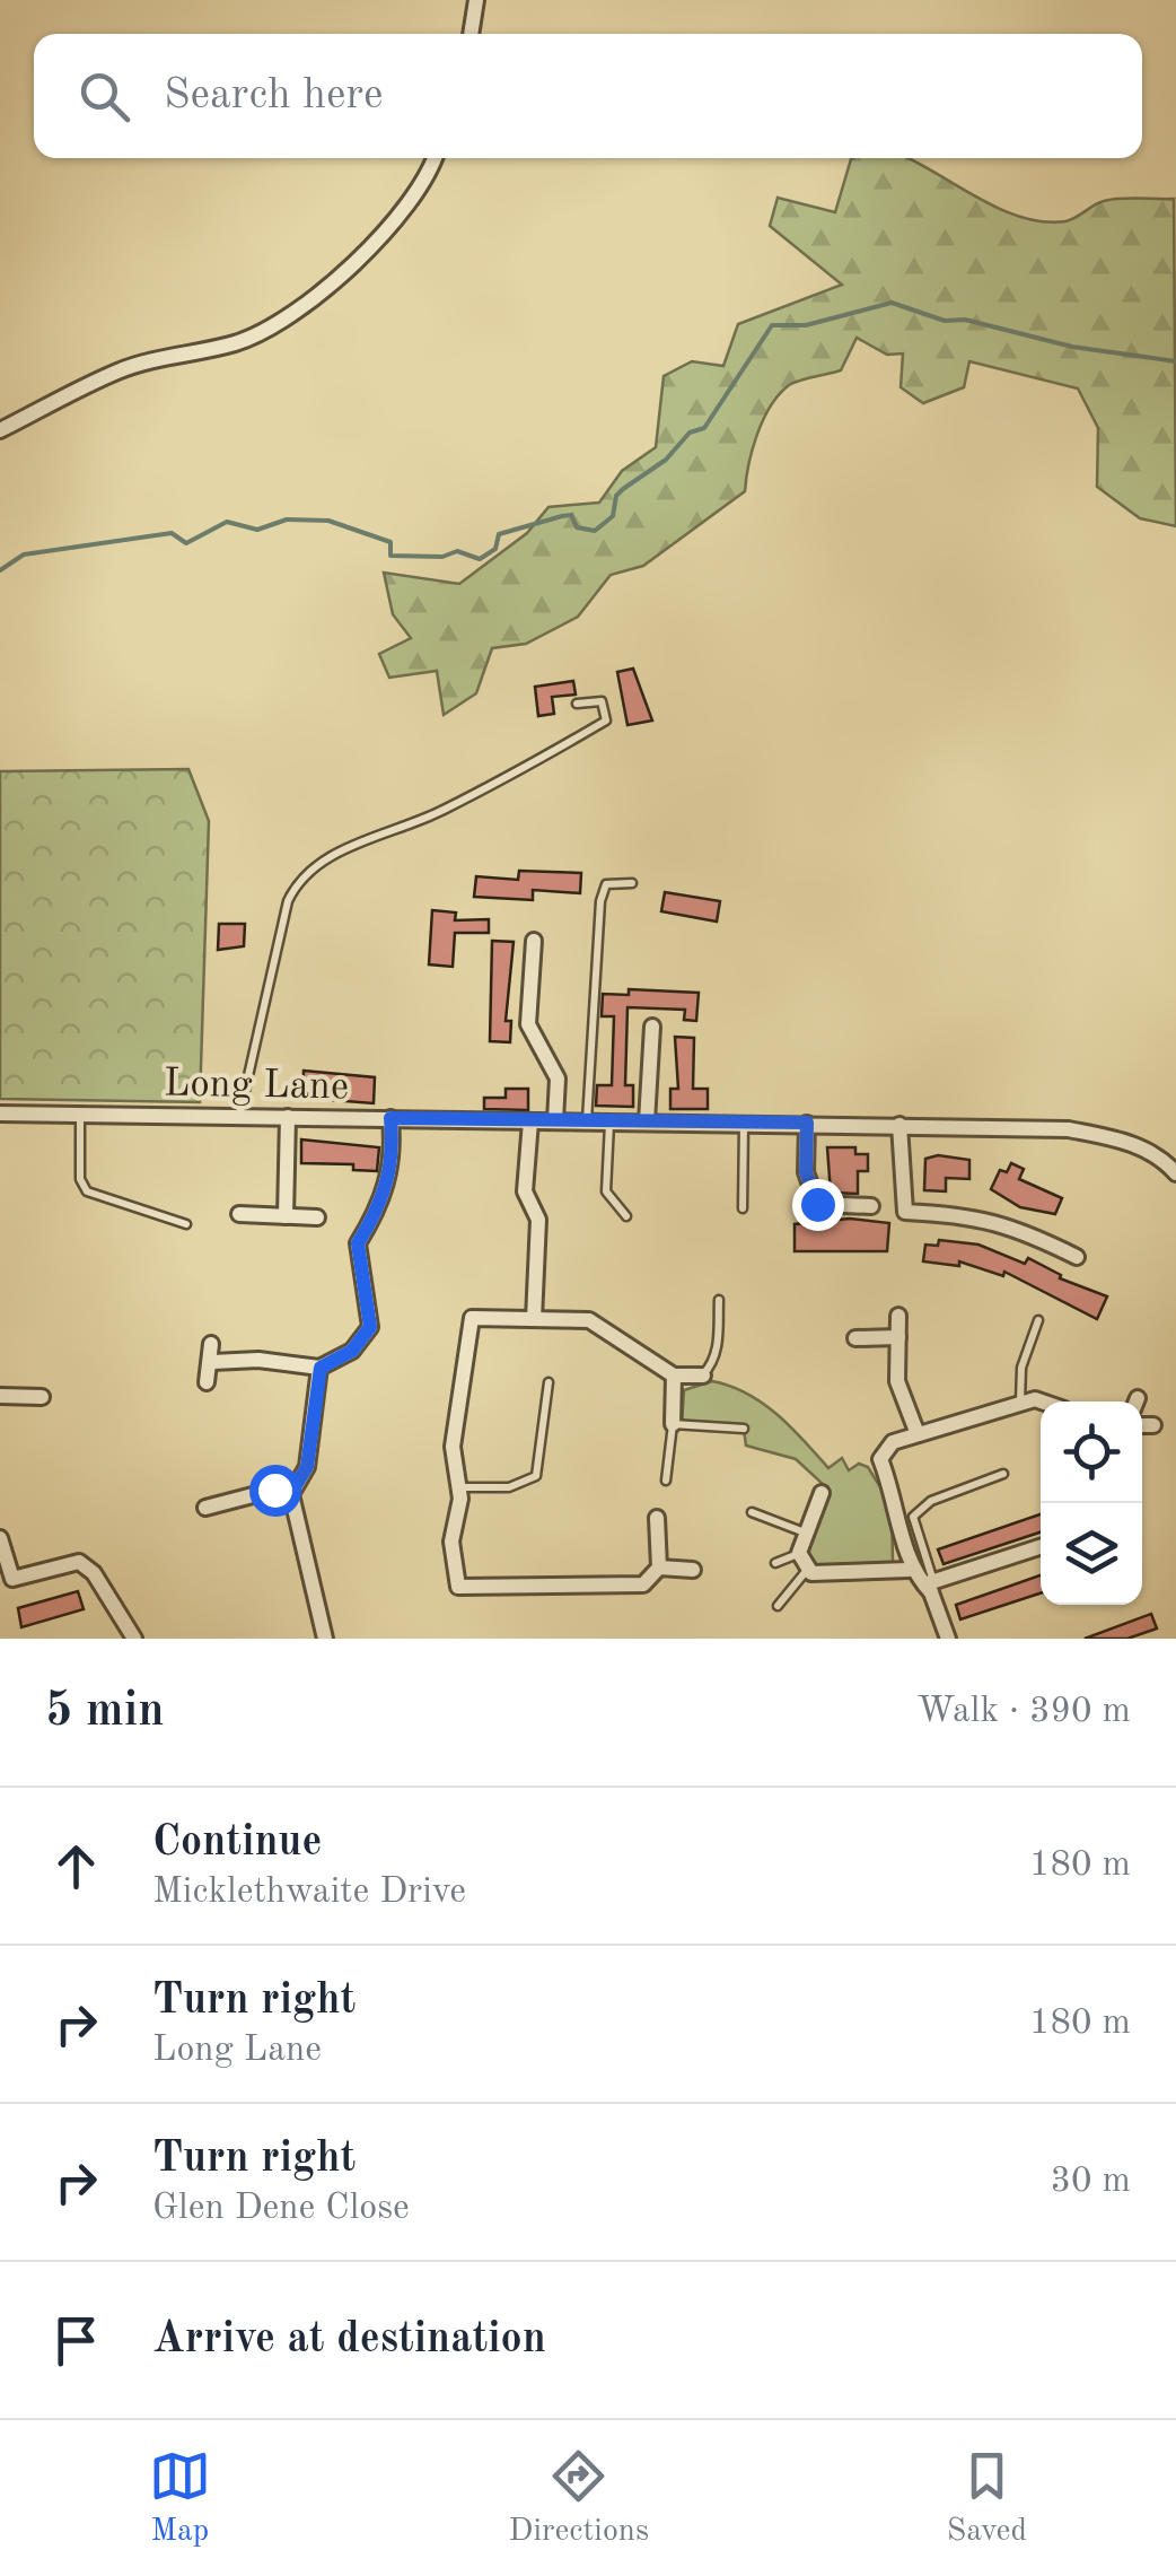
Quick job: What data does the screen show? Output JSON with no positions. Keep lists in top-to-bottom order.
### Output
{
  "streets": {
    "street": ["Long Lane"]
  },
  "page": {
    "search": "Search here",
    "heading": ["5 min", "Walk · 390 m"],
    "list": [
      ["Continue", "Micklethwaite Drive", "180 m"],
      ["Turn right", "Long Lane", "180 m"],
      ["Turn right", "Glen Dene Close", "30 m"],
      "Arrive at destination"
    ],
    "nav": ["Map", "Directions", "Saved"]
  }
}
